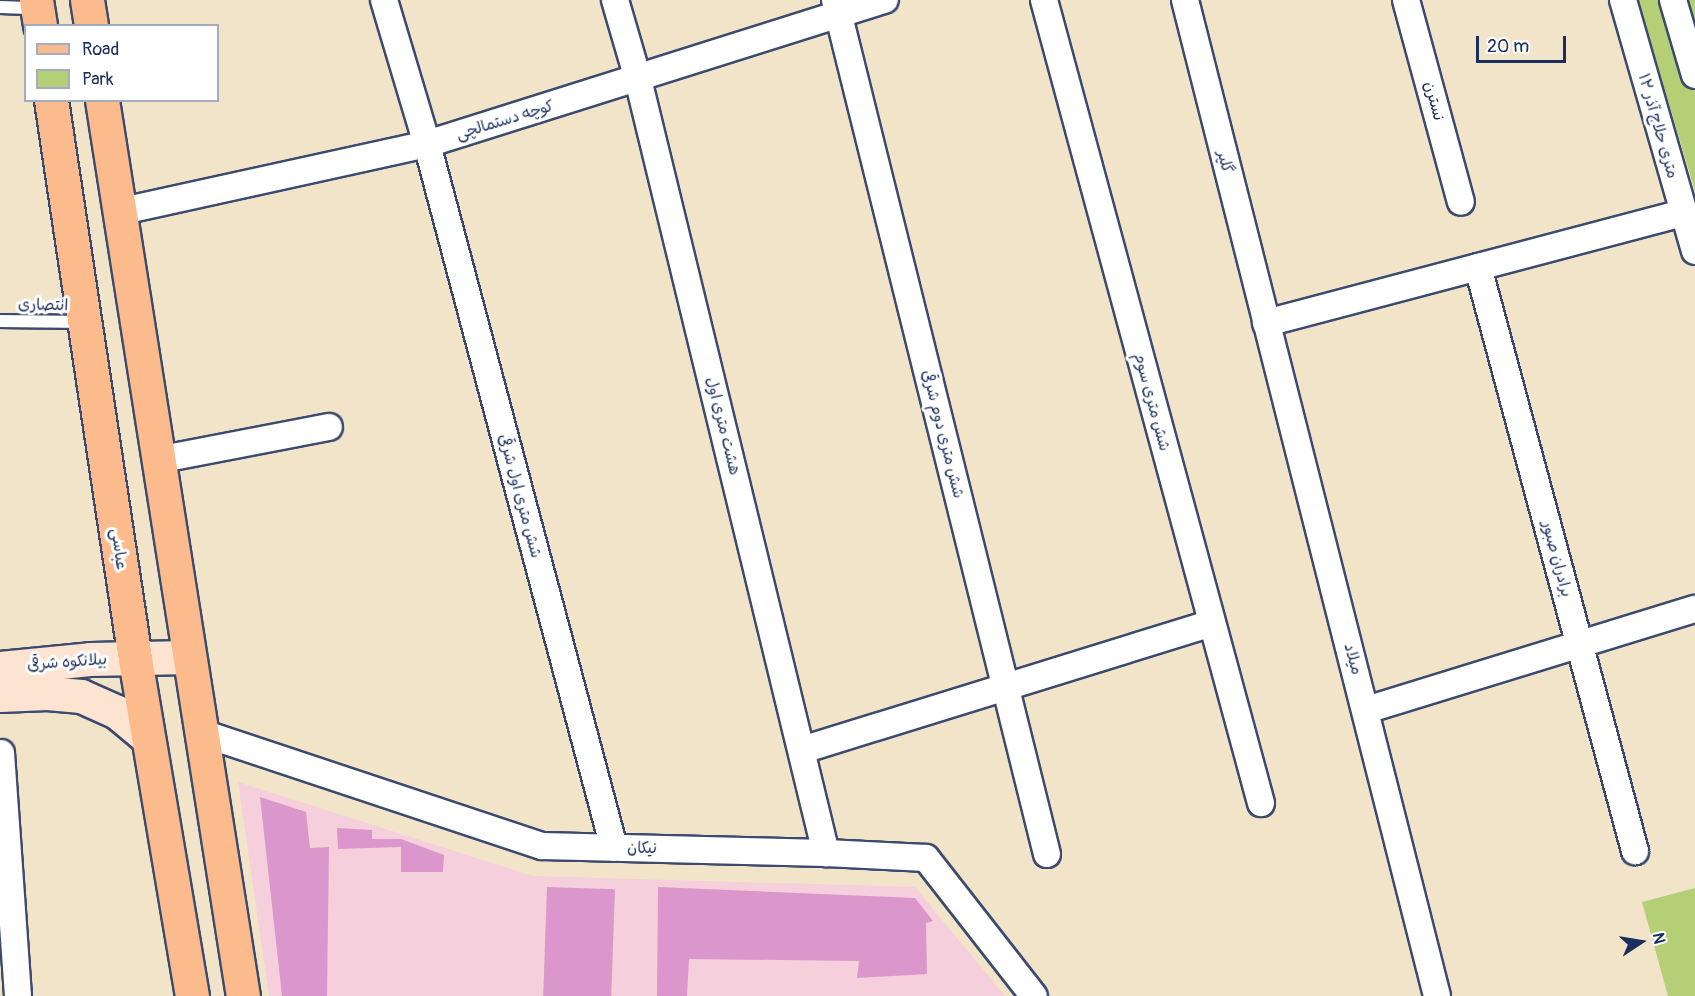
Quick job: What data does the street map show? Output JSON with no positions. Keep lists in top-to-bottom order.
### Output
{
  "streets": {
    "main road": ["عباسى", "بیلانکوه شرقی"],
    "street": [
      "نسترن",
      "کوچه دستمالچی",
      "۱۲ متری حلاج آذر",
      "گلپر",
      "شش متری سوم",
      "هشت متری اول",
      "شش متری دوم شرقی",
      "شش متری اول شرقی",
      "برادران صبور",
      "میلاد",
      "نیکان"
    ],
    "lane": ["انتصاری"]
  },
  "crossings": [
    ["کوچه دستمالچی", "هشت متری اول"],
    ["کوچه دستمالچی", "شش متری دوم شرقی"],
    ["کوچه دستمالچی", "شش متری اول شرقی"],
    ["گلپر", "میلاد"],
    ["انتصاری", "عباسى"],
    ["هشت متری اول", "نیکان"],
    ["شش متری اول شرقی", "نیکان"],
    ["عباسى", "بیلانکوه شرقی"]
  ],
  "legend": ["Road", "Park"],
  "scale_bar": "20 m",
  "north": "right"
}
